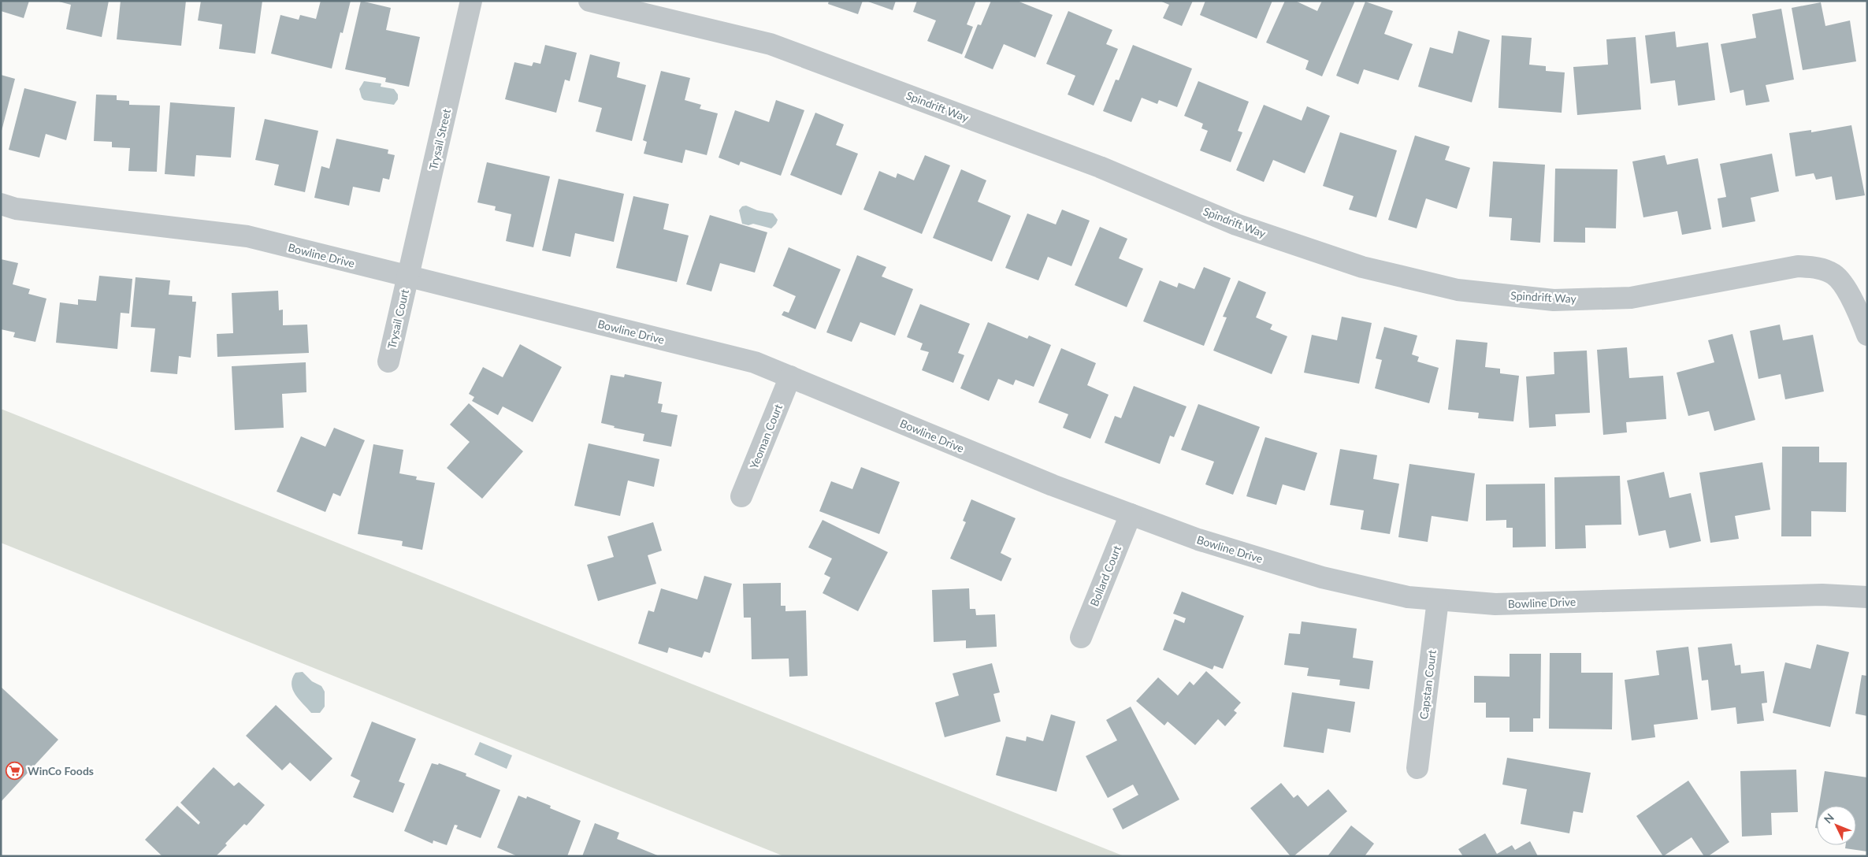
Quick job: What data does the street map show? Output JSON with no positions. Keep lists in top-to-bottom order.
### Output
{
  "streets": {
    "street": [
      "Spindrift Way",
      "Trysail Street",
      "Bowline Drive",
      "Trysail Court",
      "Yeoman Court",
      "Bollard Court",
      "Capstan Court"
    ]
  },
  "crossings": [
    ["Trysail Street", "Bowline Drive"],
    ["Trysail Street", "Trysail Court"],
    ["Bowline Drive", "Trysail Court"],
    ["Bowline Drive", "Yeoman Court"],
    ["Bowline Drive", "Bollard Court"],
    ["Bowline Drive", "Capstan Court"]
  ],
  "places": {
    "supermarket": ["WinCo Foods"]
  },
  "north": "top left"
}
